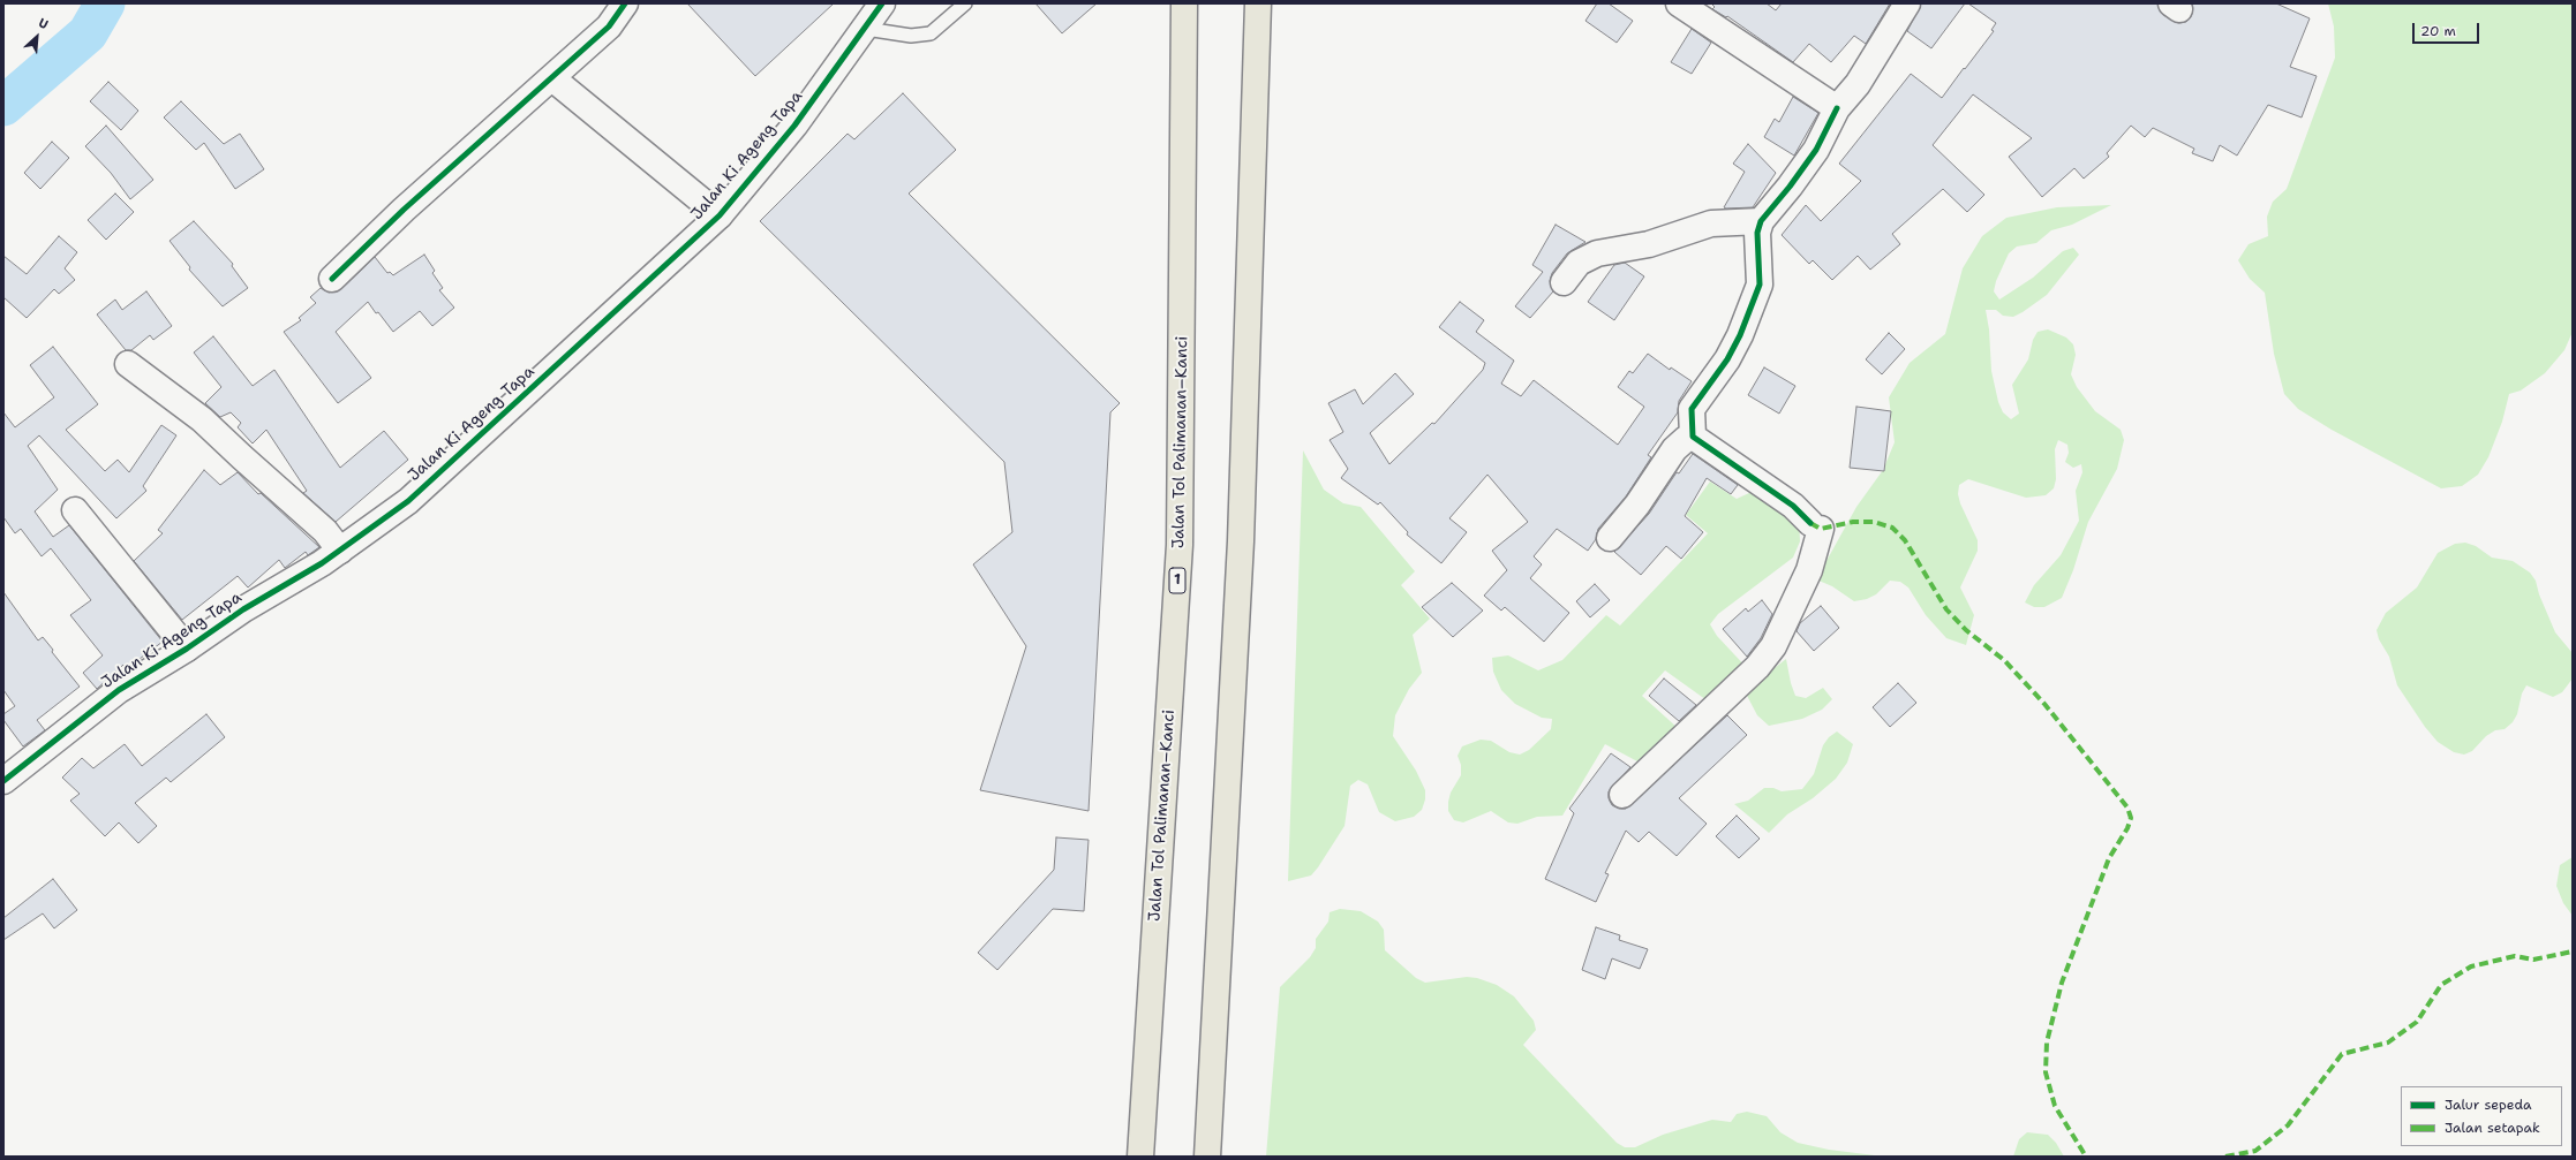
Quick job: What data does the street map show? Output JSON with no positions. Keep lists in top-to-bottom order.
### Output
{
  "streets": {
    "highway": ["Jalan Tol Palimanan–Kanci", "1"],
    "street": ["Jalan Ki Ageng Tapa"]
  },
  "legend": ["Jalur sepeda", "Jalan setapak"],
  "scale_bar": "20 m",
  "north": "top right"
}
